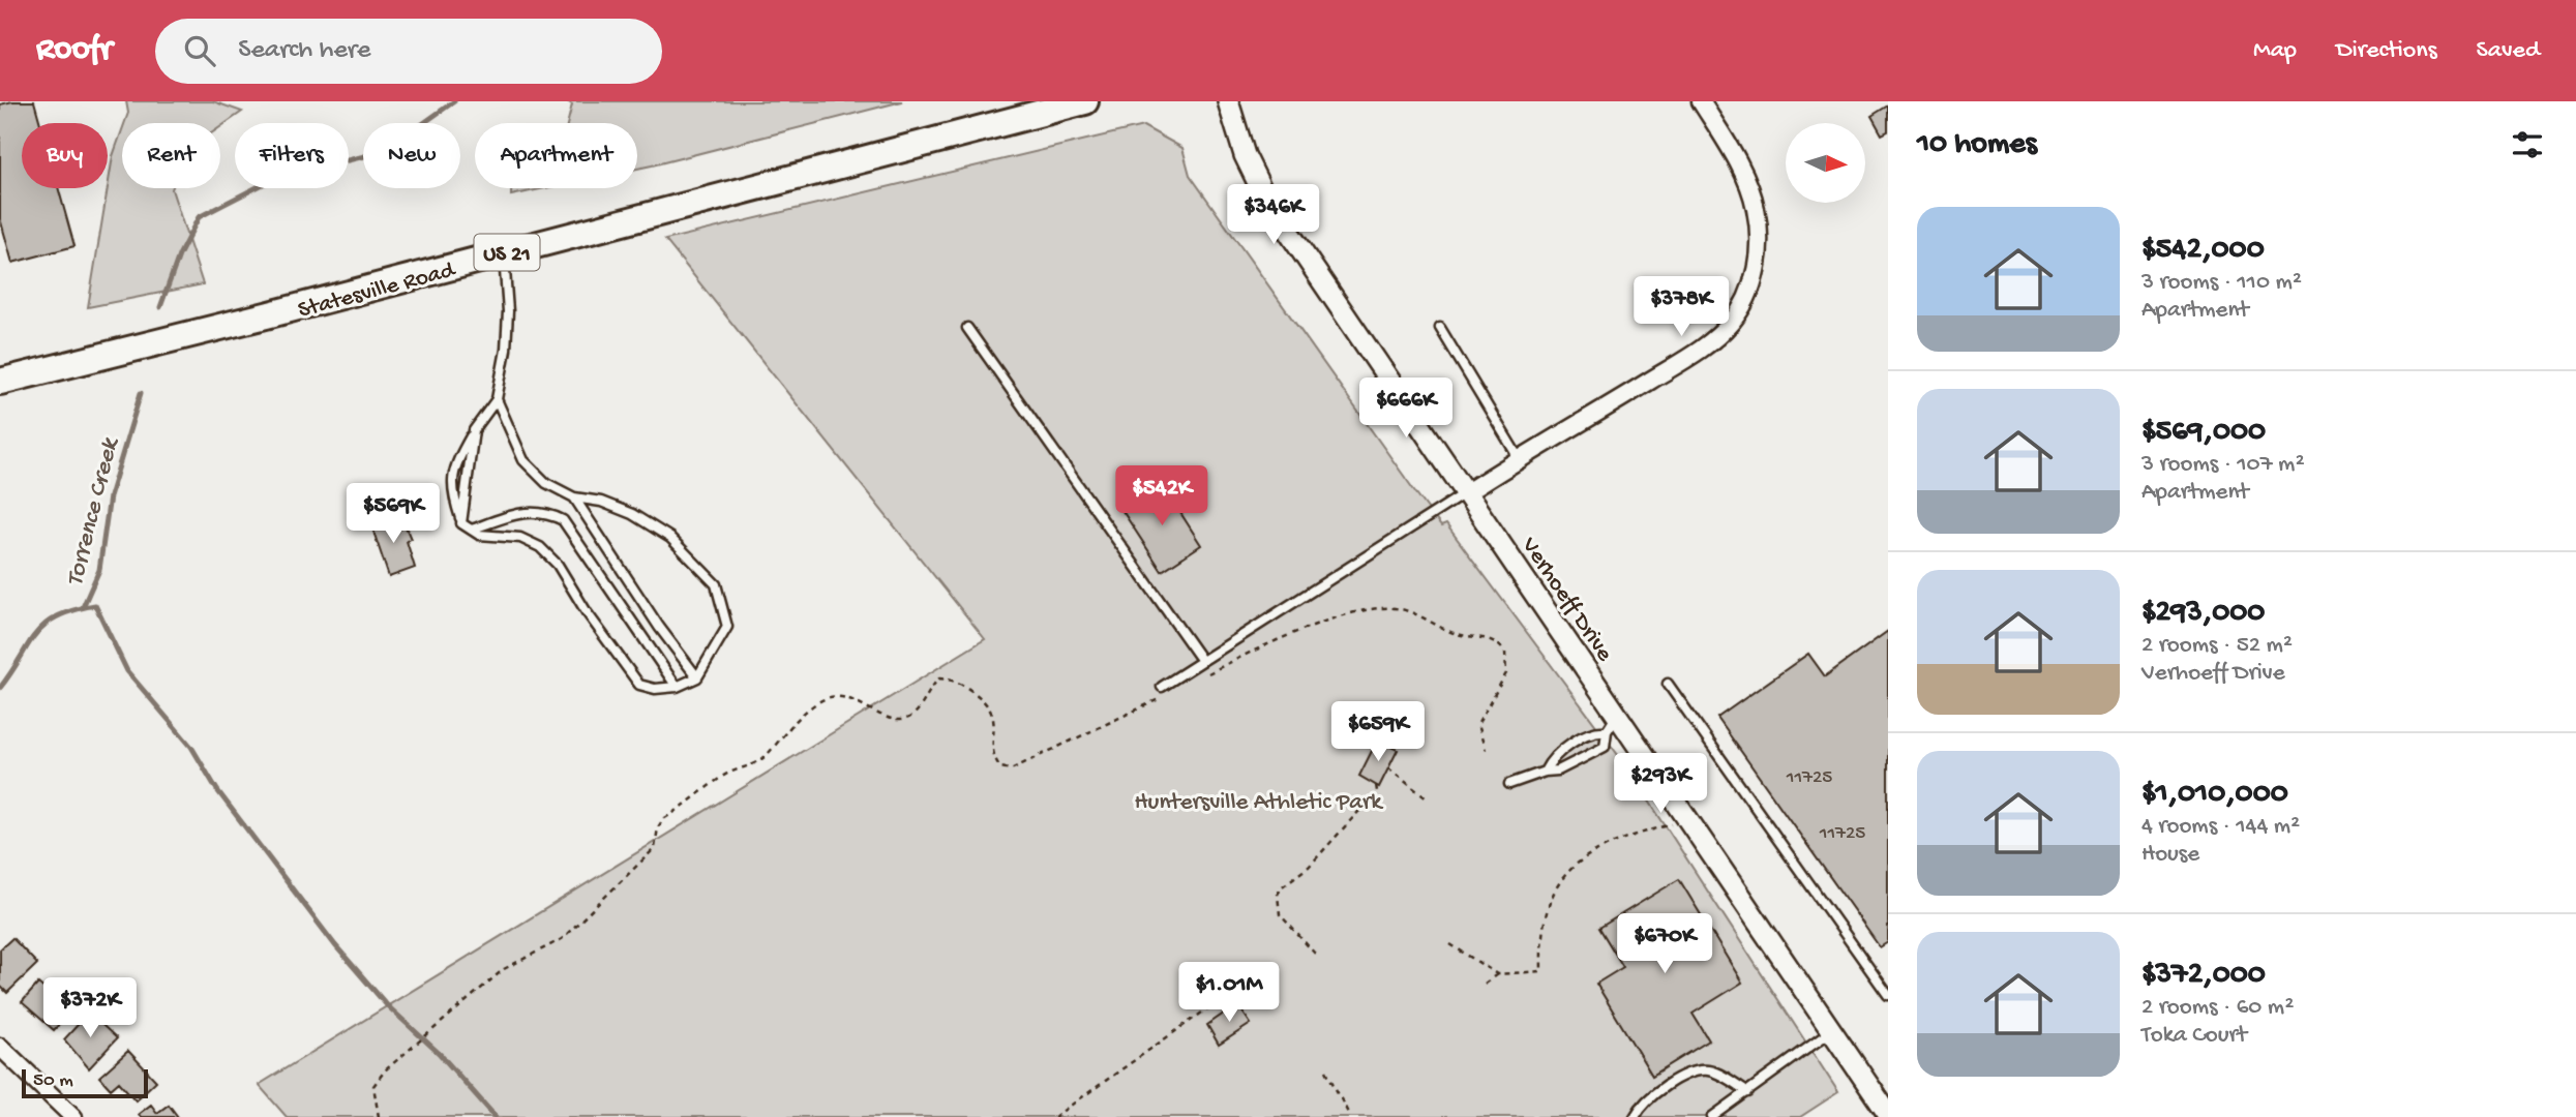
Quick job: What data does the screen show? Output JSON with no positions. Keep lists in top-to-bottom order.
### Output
{
  "streets": {
    "main road": ["US 21", "Statesville Road"],
    "street": ["Verhoeff Drive"]
  },
  "water": ["Torrence Creek"],
  "parks": ["Huntersville Athletic Park"],
  "house_numbers": ["11725", "11725"],
  "scale_bar": "50 m",
  "north": "right",
  "page": {
    "header": "Roofr",
    "search": "Search here",
    "nav": ["Map", "Directions", "Saved"],
    "heading": "10 homes",
    "chip": [
      "Buy",
      "Rent",
      "Filters",
      "New",
      "Apartment"
    ],
    "price": [
      "$346K",
      "$378K",
      "$666K",
      "$542K",
      "$569K",
      "$659K",
      "$293K",
      "$670K",
      "$1.01M",
      "$372K"
    ],
    "list": [
      {
        "name": "$542,000",
        "note": "3 rooms · 110 m² · Apartment"
      },
      {
        "name": "$569,000",
        "note": "3 rooms · 107 m² · Apartment"
      },
      {
        "name": "$293,000",
        "note": "2 rooms · 52 m² · Verhoeff Drive"
      },
      {
        "name": "$1,010,000",
        "note": "4 rooms · 144 m² · House"
      },
      {
        "name": "$372,000",
        "note": "2 rooms · 60 m² · Toka Court"
      }
    ],
    "scale": "50 m"
  }
}
